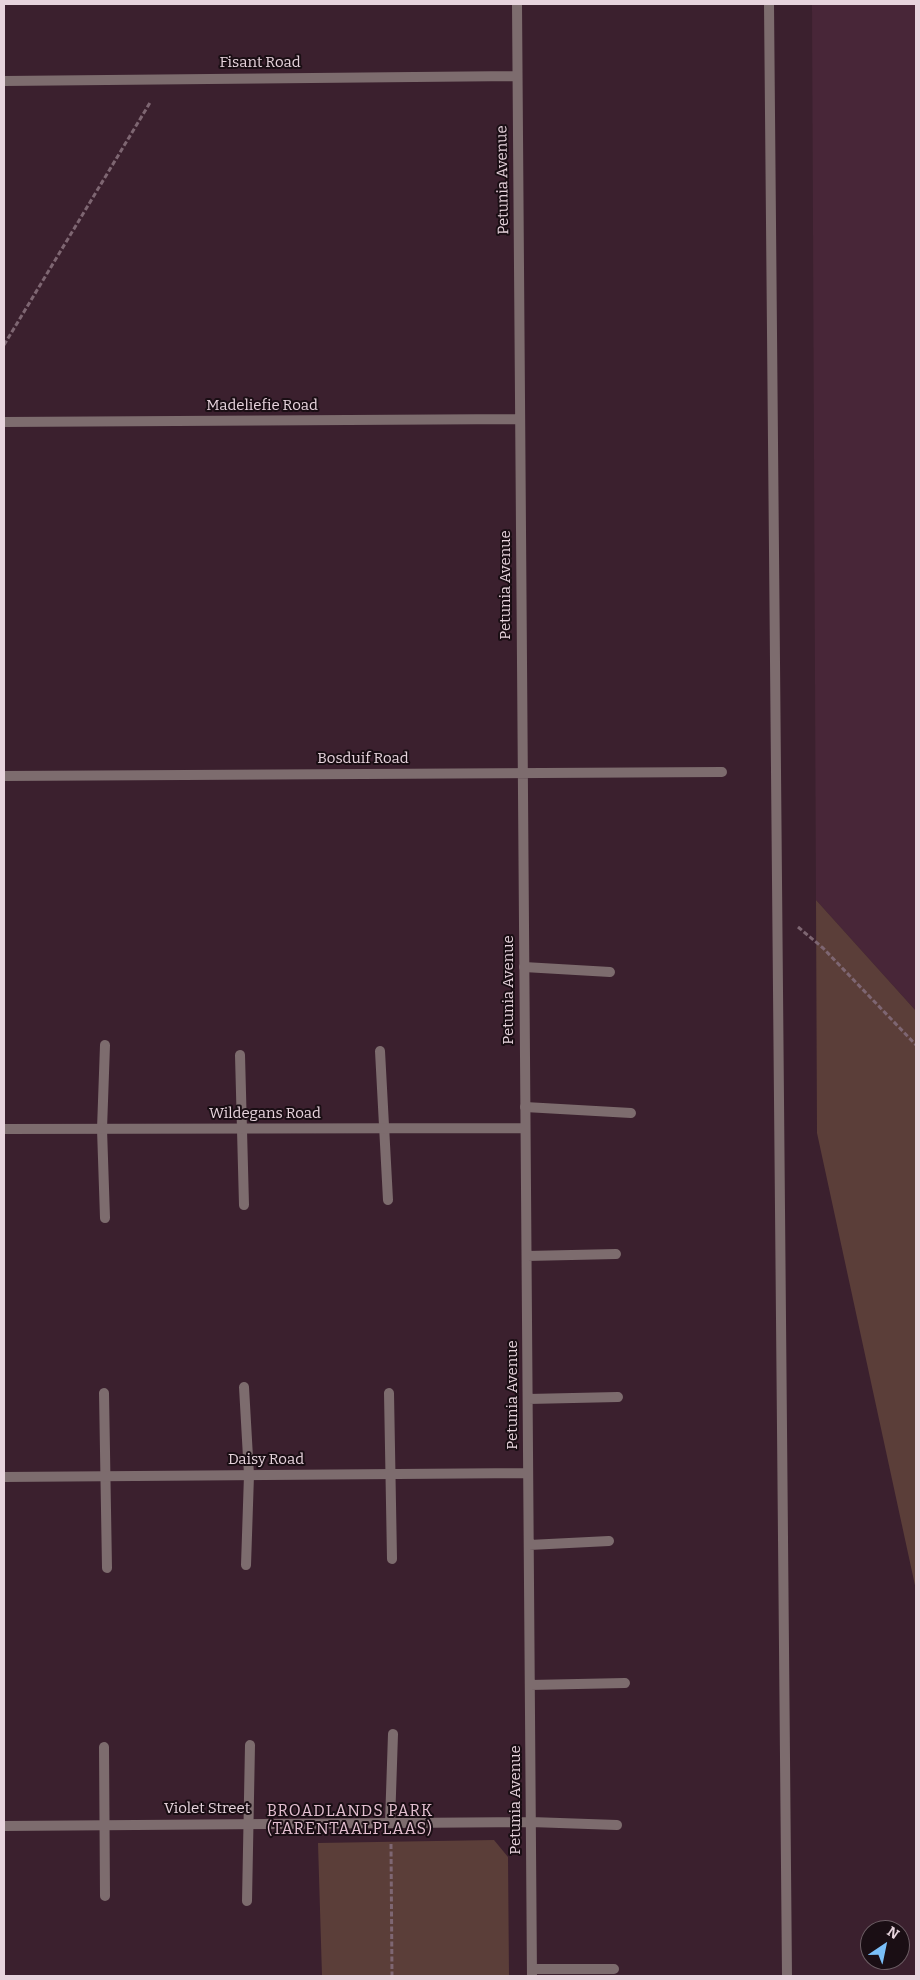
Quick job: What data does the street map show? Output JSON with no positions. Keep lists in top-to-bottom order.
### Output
{
  "streets": {
    "street": [
      "Fisant Road",
      "Petunia Avenue",
      "Madeliefie Road",
      "Bosduif Road",
      "Wildegans Road",
      "Daisy Road",
      "Violet Street"
    ]
  },
  "crossings": [
    ["Fisant Road", "Petunia Avenue"],
    ["Petunia Avenue", "Madeliefie Road"],
    ["Petunia Avenue", "Bosduif Road"],
    ["Petunia Avenue", "Wildegans Road"],
    ["Petunia Avenue", "Daisy Road"],
    ["Petunia Avenue", "Violet Street"]
  ],
  "districts": ["BROADLANDS PARK (TARENTAALPLAAS)"],
  "north": "top right"
}
